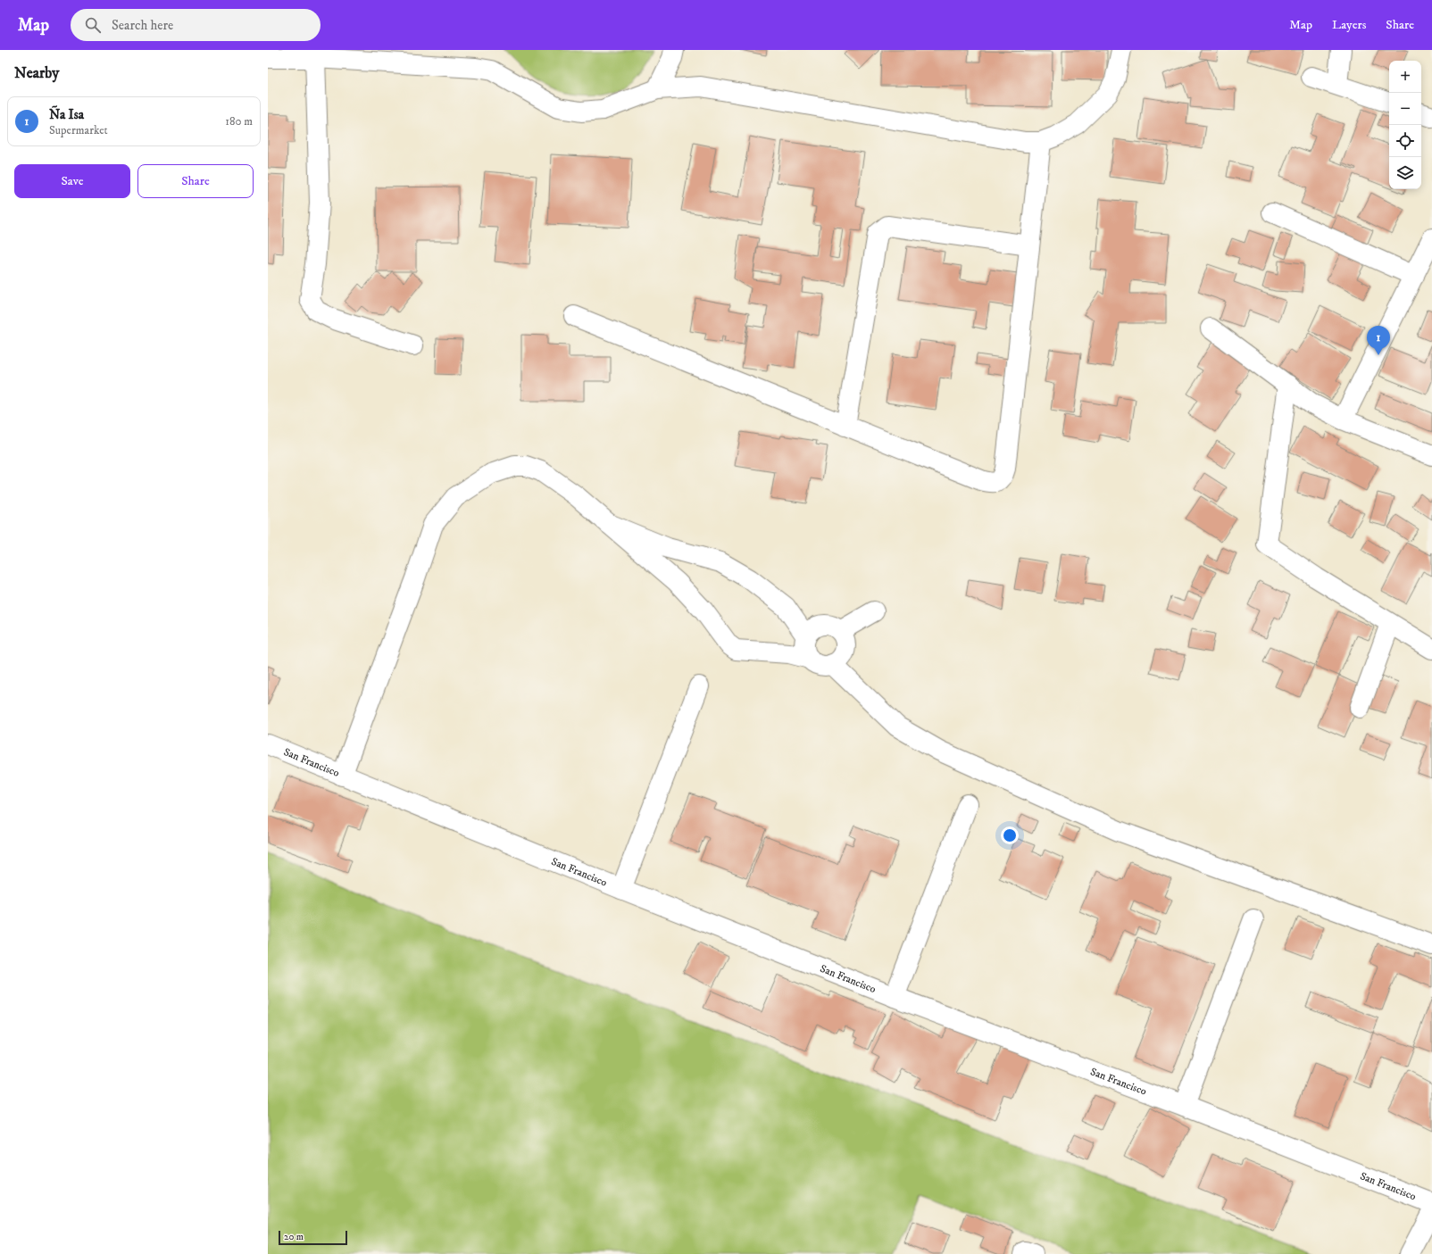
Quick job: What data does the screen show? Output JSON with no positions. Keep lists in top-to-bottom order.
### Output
{
  "streets": {
    "street": ["San Francisco"]
  },
  "scale_bar": "20 m",
  "page": {
    "header": "Map",
    "search": "Search here",
    "nav": ["Map", "Layers", "Share"],
    "heading": "Nearby",
    "map_buttons": ["+", "−"],
    "list": [
      {
        "mark": "1",
        "name": "Ña Isa",
        "note": "Supermarket",
        "value": "180 m"
      }
    ],
    "buttons": ["Save", "Share"],
    "pins": "1",
    "scale": "20 m"
  }
}
